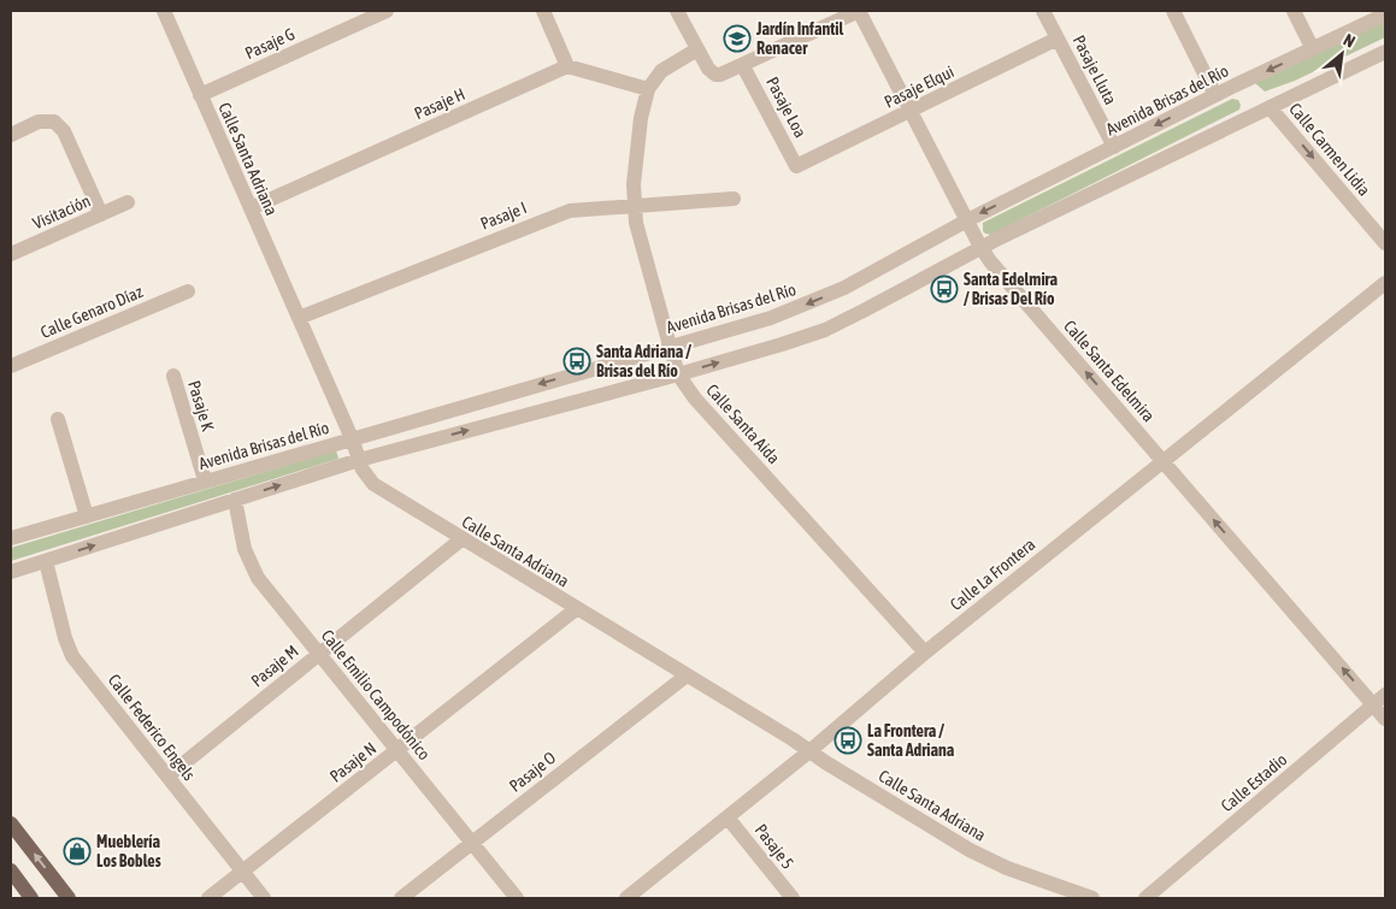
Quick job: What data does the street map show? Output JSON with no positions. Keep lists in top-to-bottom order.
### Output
{
  "streets": {
    "street": [
      "Pasaje G",
      "Pasaje Lluta",
      "Pasaje Elqui",
      "Avenida Brisas del Río",
      "Pasaje H",
      "Pasaje Loa",
      "Calle Carmen Lidia",
      "Calle Santa Adriana",
      "Visitación",
      "Pasaje I",
      "Calle Genaro Díaz",
      "Calle Santa Edelmira",
      "Pasaje K",
      "Calle Santa Aida",
      "Calle La Frontera",
      "Pasaje M",
      "Calle Emilio Campodónico",
      "Calle Federico Engels",
      "Pasaje N",
      "Pasaje O",
      "Calle Estadio",
      "Pasaje 5"
    ]
  },
  "crossings": [
    ["Pasaje G", "Calle Santa Adriana"],
    ["Pasaje Lluta", "Pasaje Elqui"],
    ["Pasaje Lluta", "Avenida Brisas del Río"],
    ["Pasaje Elqui", "Pasaje Loa"],
    ["Pasaje Elqui", "Calle Santa Edelmira"],
    ["Avenida Brisas del Río", "Calle Santa Adriana"],
    ["Avenida Brisas del Río", "Calle Santa Edelmira"],
    ["Avenida Brisas del Río", "Pasaje K"],
    ["Avenida Brisas del Río", "Calle Santa Aida"],
    ["Pasaje H", "Calle Santa Adriana"],
    ["Calle Santa Adriana", "Pasaje I"],
    ["Calle Santa Adriana", "Calle La Frontera"],
    ["Calle Santa Adriana", "Pasaje M"],
    ["Calle Santa Adriana", "Pasaje N"],
    ["Calle Santa Adriana", "Pasaje O"],
    ["Pasaje I", "Calle Santa Aida"],
    ["Calle Santa Edelmira", "Calle La Frontera"],
    ["Calle Santa Edelmira", "Calle Estadio"],
    ["Calle Santa Aida", "Calle La Frontera"],
    ["Calle La Frontera", "Pasaje 5"],
    ["Pasaje M", "Calle Emilio Campodónico"],
    ["Pasaje M", "Calle Federico Engels"],
    ["Calle Emilio Campodónico", "Pasaje N"],
    ["Calle Emilio Campodónico", "Pasaje O"],
    ["Calle Federico Engels", "Pasaje N"]
  ],
  "one_way": ["Calle Carmen Lidia", "Calle Santa Edelmira"],
  "places": {
    "school or university": ["Jardín Infantil Renacer"],
    "bus stop": ["Santa Edelmira / Brisas Del Río", "Santa Adriana / Brisas del Río", "La Frontera / Santa Adriana"],
    "shop": ["Mueblería Los Bobles"]
  },
  "north": "top right"
}
